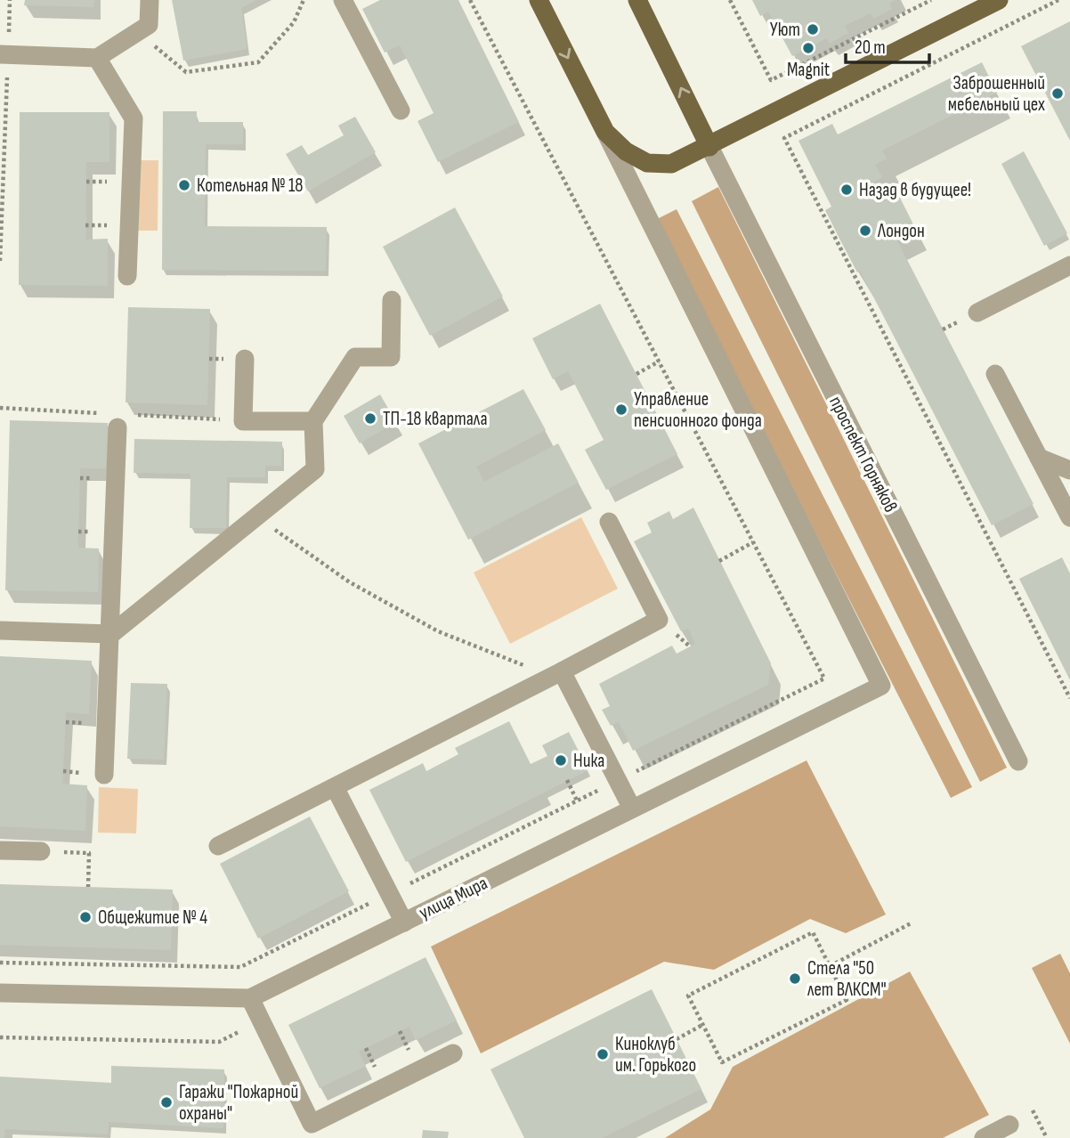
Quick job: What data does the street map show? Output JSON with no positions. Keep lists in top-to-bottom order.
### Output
{
  "streets": {
    "main road": ["проспект Горняков"],
    "street": ["улица Мира"]
  },
  "places": [
    "Уют",
    "Magnit",
    "Заброшенный мебельный цех",
    "Котельная № 18",
    "Назад в будущее!",
    "Лондон",
    "Управление пенсионного фонда",
    "ТП-18 квартала",
    "Ника",
    "Общежитие № 4",
    "Стела \"50 лет ВЛКСМ\"",
    "Киноклуб им. Горького",
    "Гаражи \"Пожарной охраны\""
  ],
  "scale_bar": "20 m"
}
